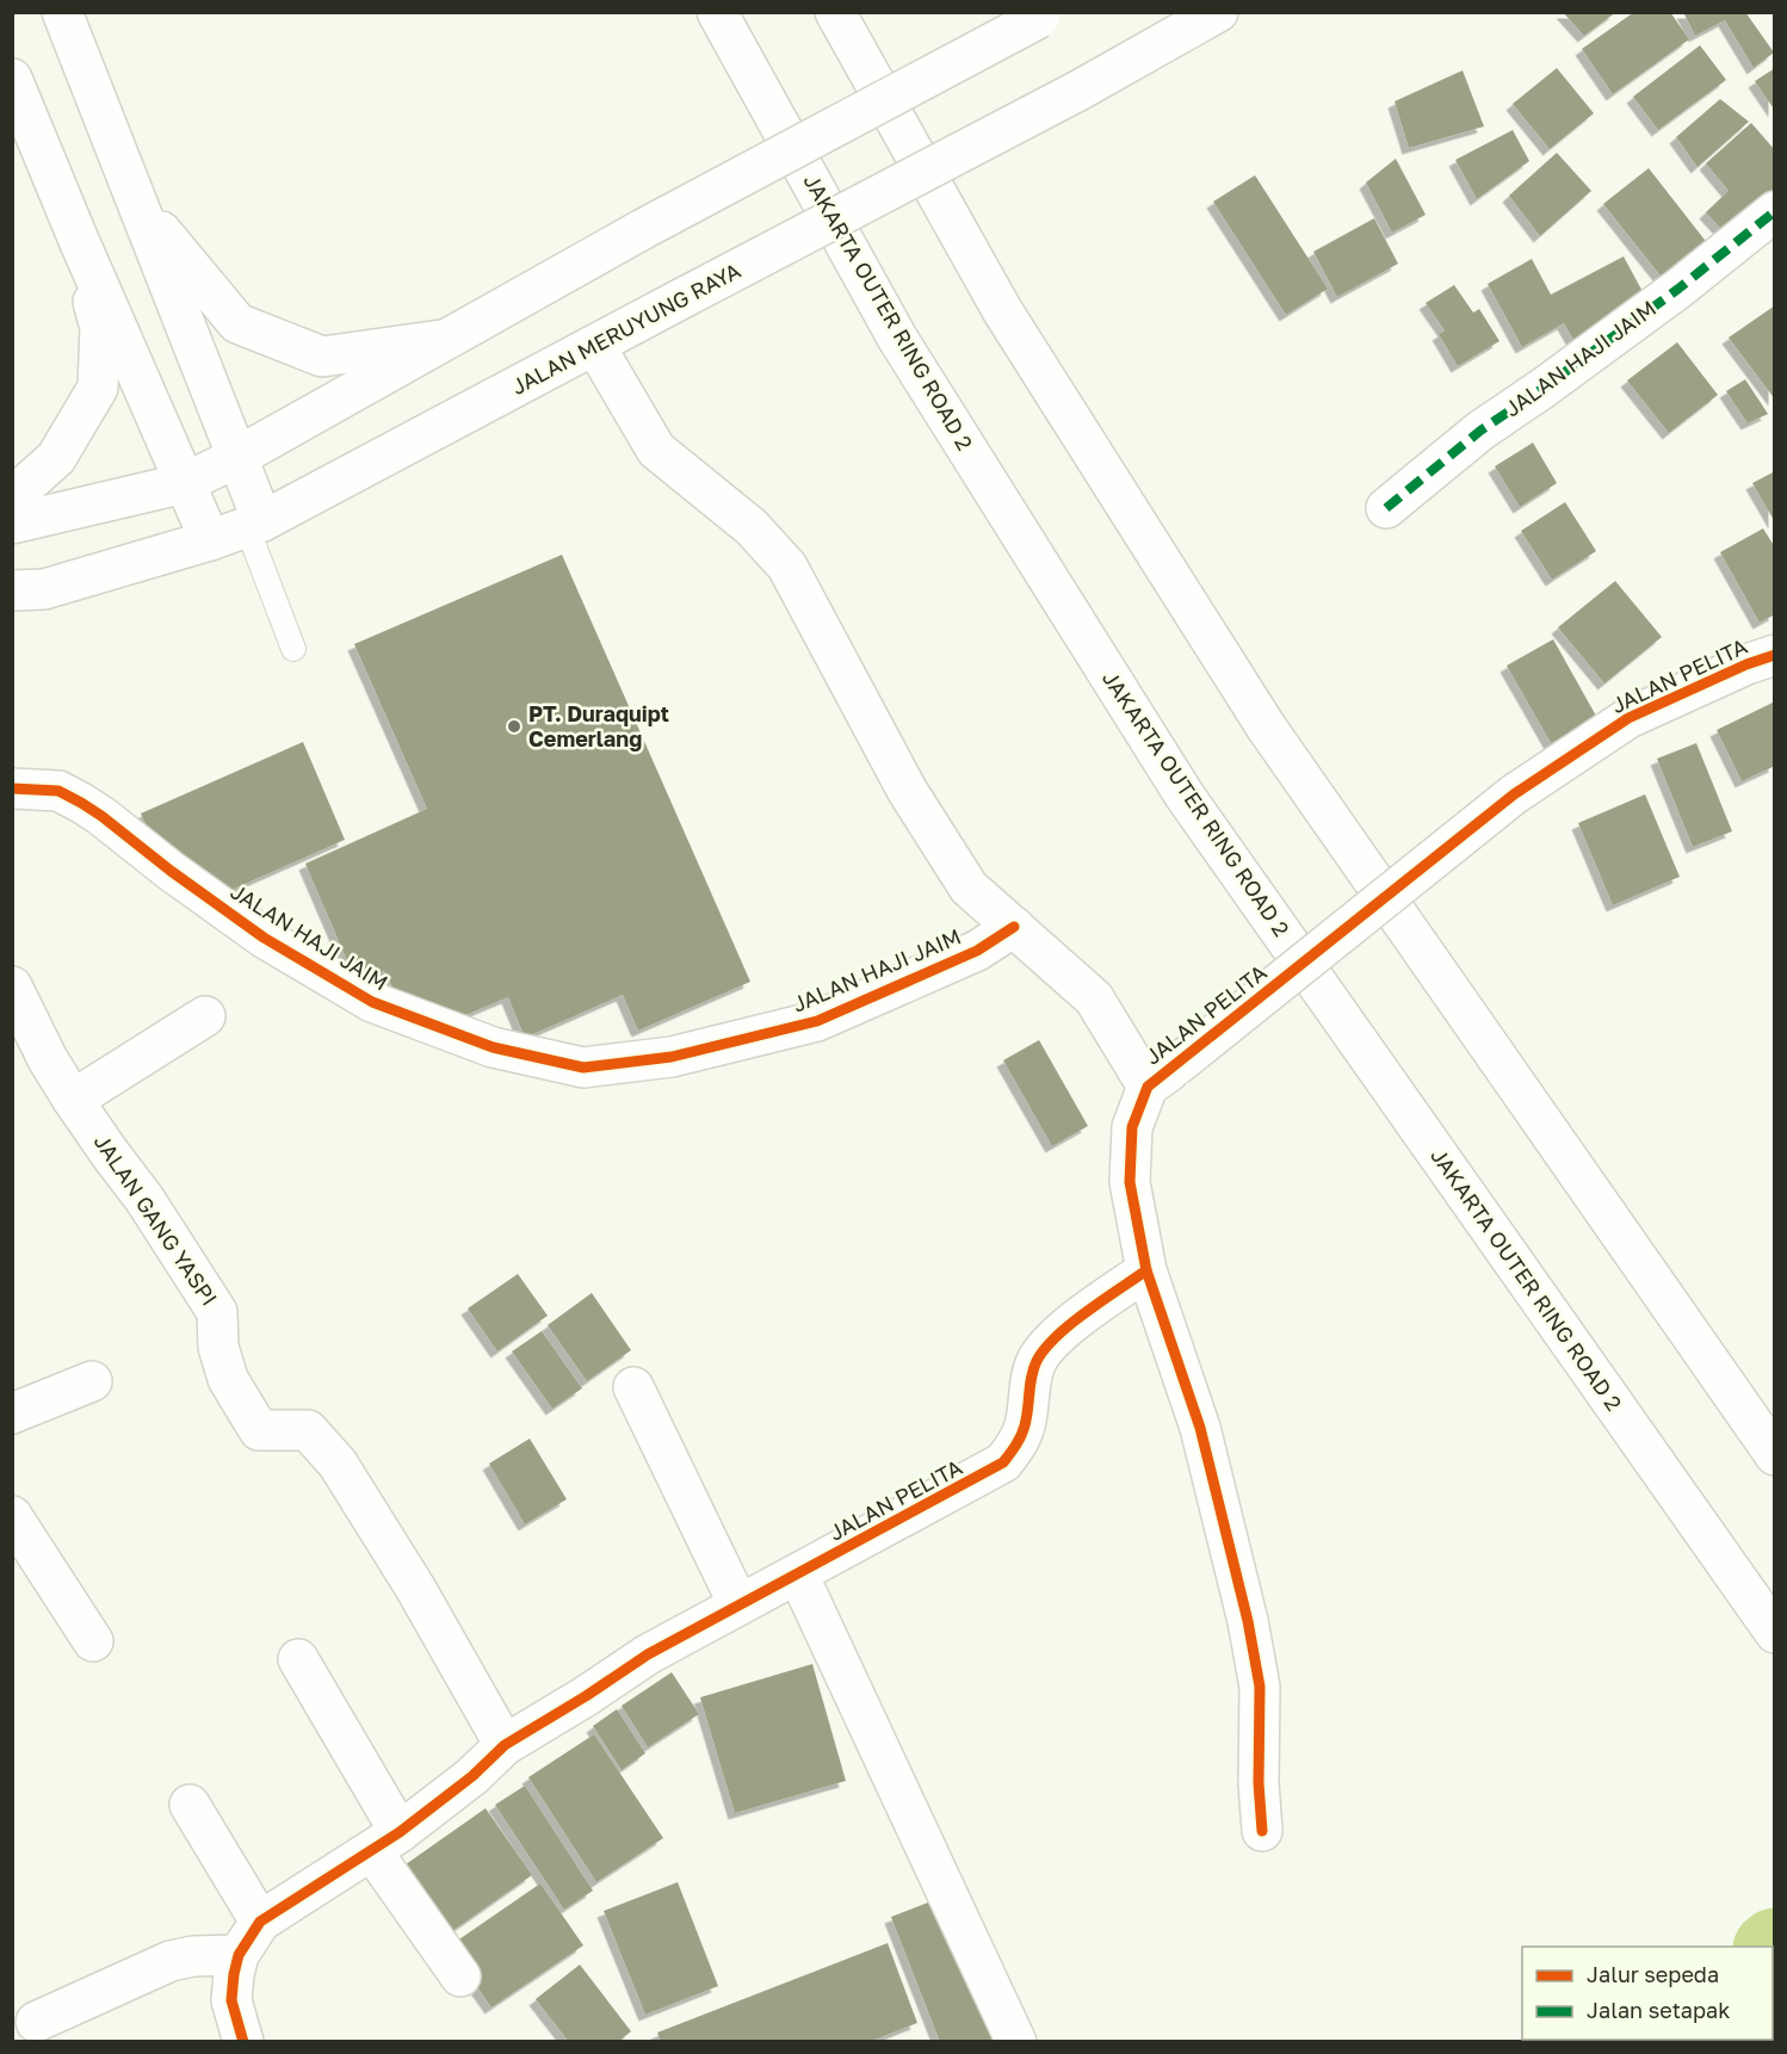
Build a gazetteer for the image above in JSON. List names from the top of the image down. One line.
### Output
{"streets":{"main road":["JAKARTA OUTER RING ROAD 2","JALAN MERUYUNG RAYA","JALAN HAJI JAIM","JALAN PELITA","JALAN GANG YASPI"]},"crossings":[["JALAN PELITA","JALAN GANG YASPI"]],"places":["PT. Duraquipt Cemerlang"],"legend":["Jalur sepeda","Jalan setapak"]}
